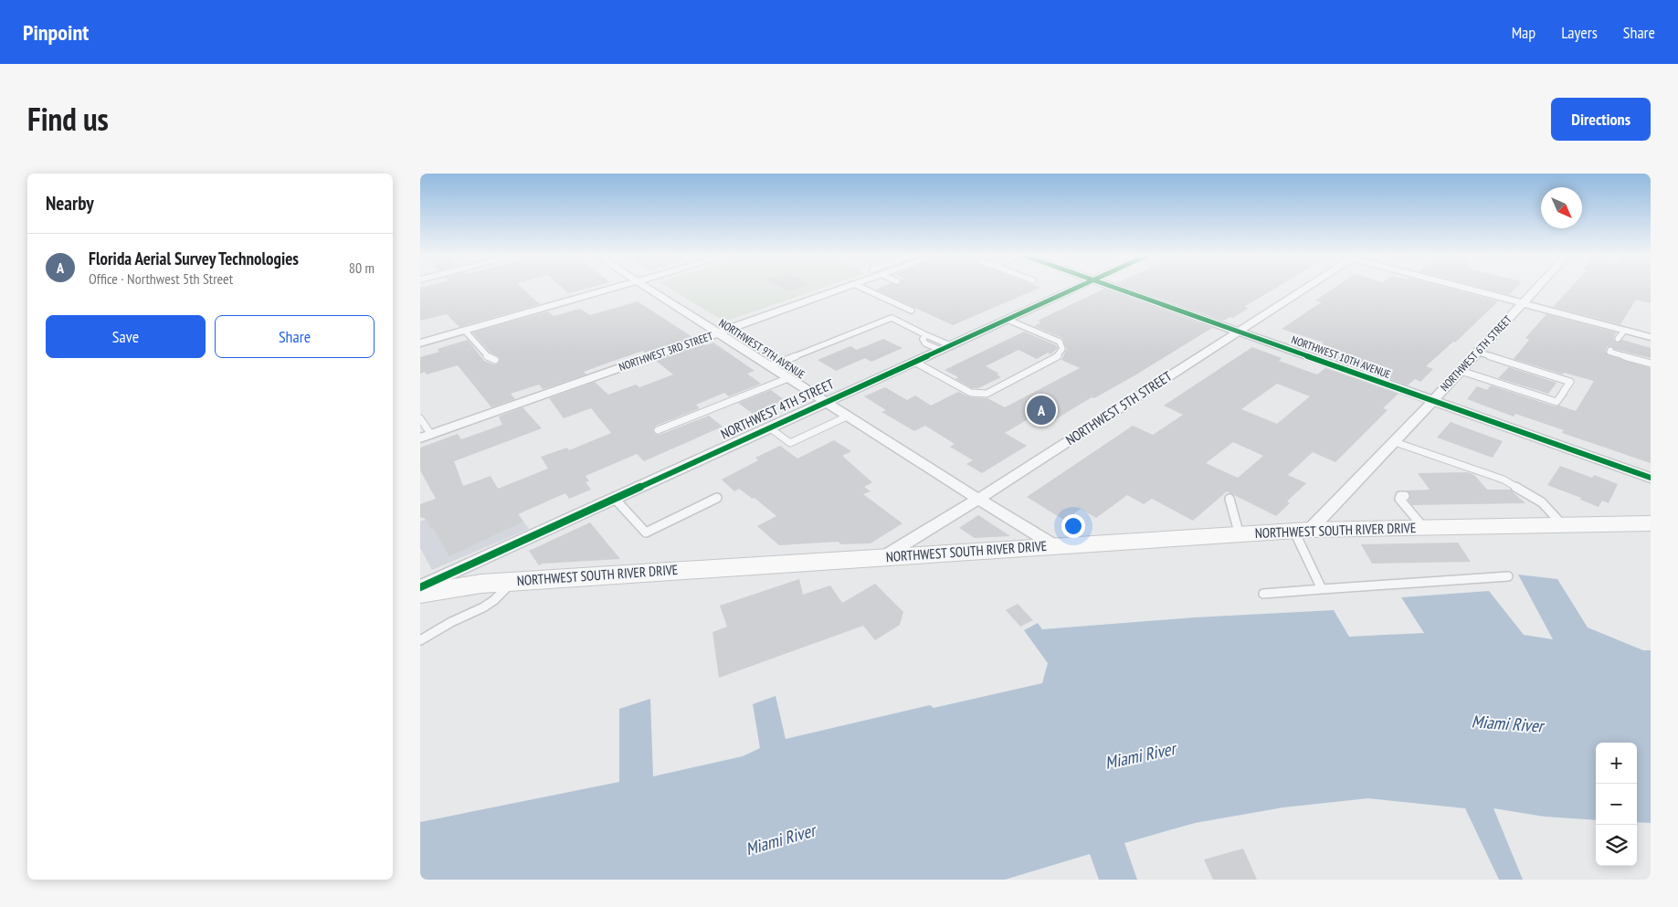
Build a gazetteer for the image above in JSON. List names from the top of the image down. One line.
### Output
{"streets":{"main road":["NORTHWEST SOUTH RIVER DRIVE"],"street":["NORTHWEST 9TH AVENUE","NORTHWEST 3RD STREET","NORTHWEST 6TH STREET","NORTHWEST 10TH AVENUE","NORTHWEST 5TH STREET","NORTHWEST 4TH STREET"]},"crossings":[["NORTHWEST 9TH AVENUE","NORTHWEST 3RD STREET"],["NORTHWEST 9TH AVENUE","NORTHWEST 5TH STREET"],["NORTHWEST 9TH AVENUE","NORTHWEST 4TH STREET"],["NORTHWEST 9TH AVENUE","NORTHWEST SOUTH RIVER DRIVE"],["NORTHWEST 6TH STREET","NORTHWEST 10TH AVENUE"],["NORTHWEST 6TH STREET","NORTHWEST SOUTH RIVER DRIVE"],["NORTHWEST 10TH AVENUE","NORTHWEST 5TH STREET"],["NORTHWEST 5TH STREET","NORTHWEST SOUTH RIVER DRIVE"]],"water":["Miami River"],"north":"bottom right","page":{"header":"Pinpoint","nav":["Map","Layers","Share"],"title":"Find us","buttons":["Directions",["Save","Share"]],"heading":"Nearby","list":[{"mark":"A","name":"Florida Aerial Survey Technologies","note":"Office · Northwest 5th Street","value":"80 m"}],"pins":"A","map_buttons":["+","−"]}}
